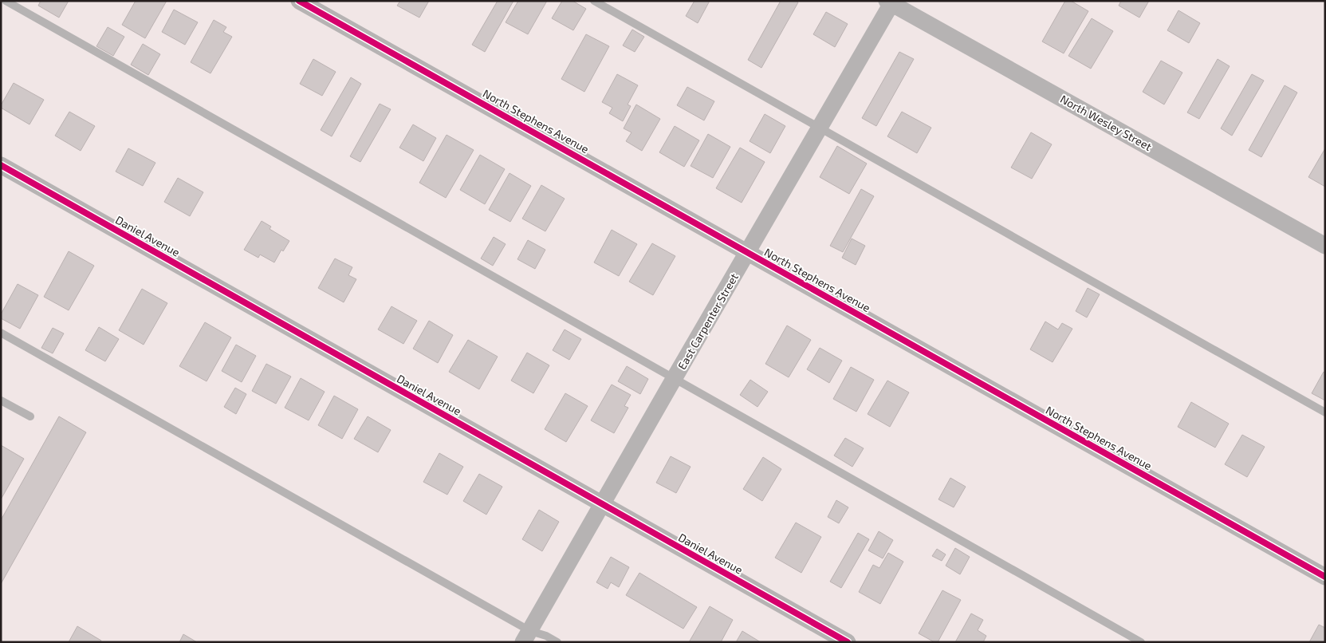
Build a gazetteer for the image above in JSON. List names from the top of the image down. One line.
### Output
{"streets":{"street":["North Stephens Avenue","North Wesley Street","Daniel Avenue","East Carpenter Street"]},"crossings":[["North Stephens Avenue","East Carpenter Street"],["North Wesley Street","East Carpenter Street"],["Daniel Avenue","East Carpenter Street"]]}
